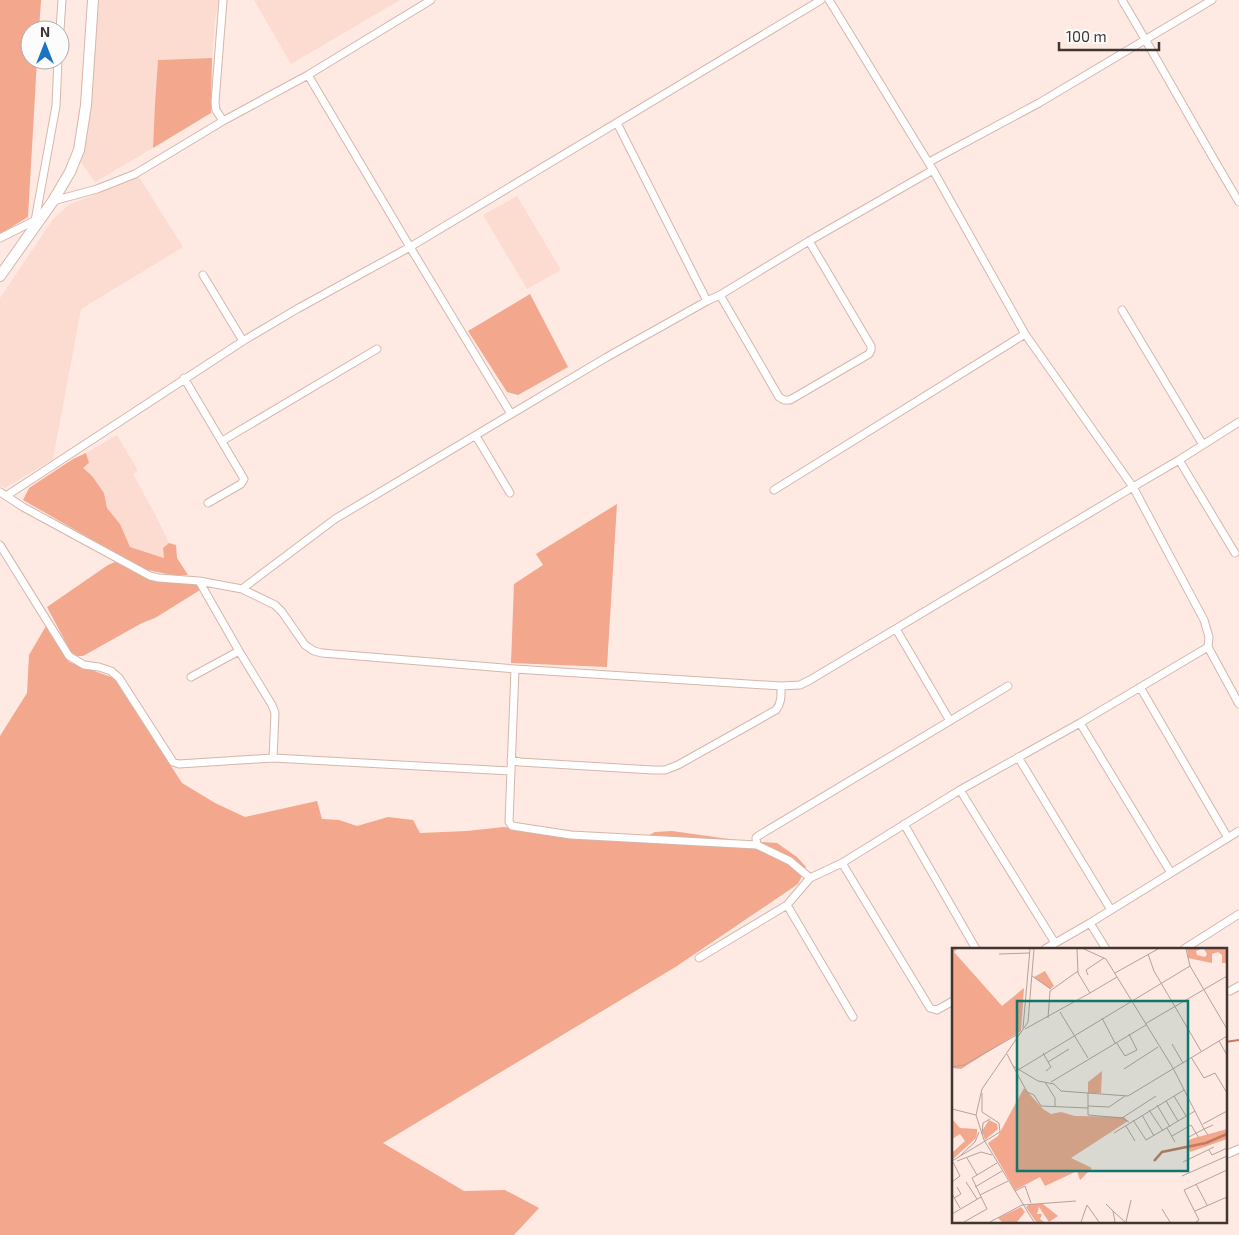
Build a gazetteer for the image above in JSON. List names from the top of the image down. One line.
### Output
{"scale_bar":"100 m","north":"top"}
